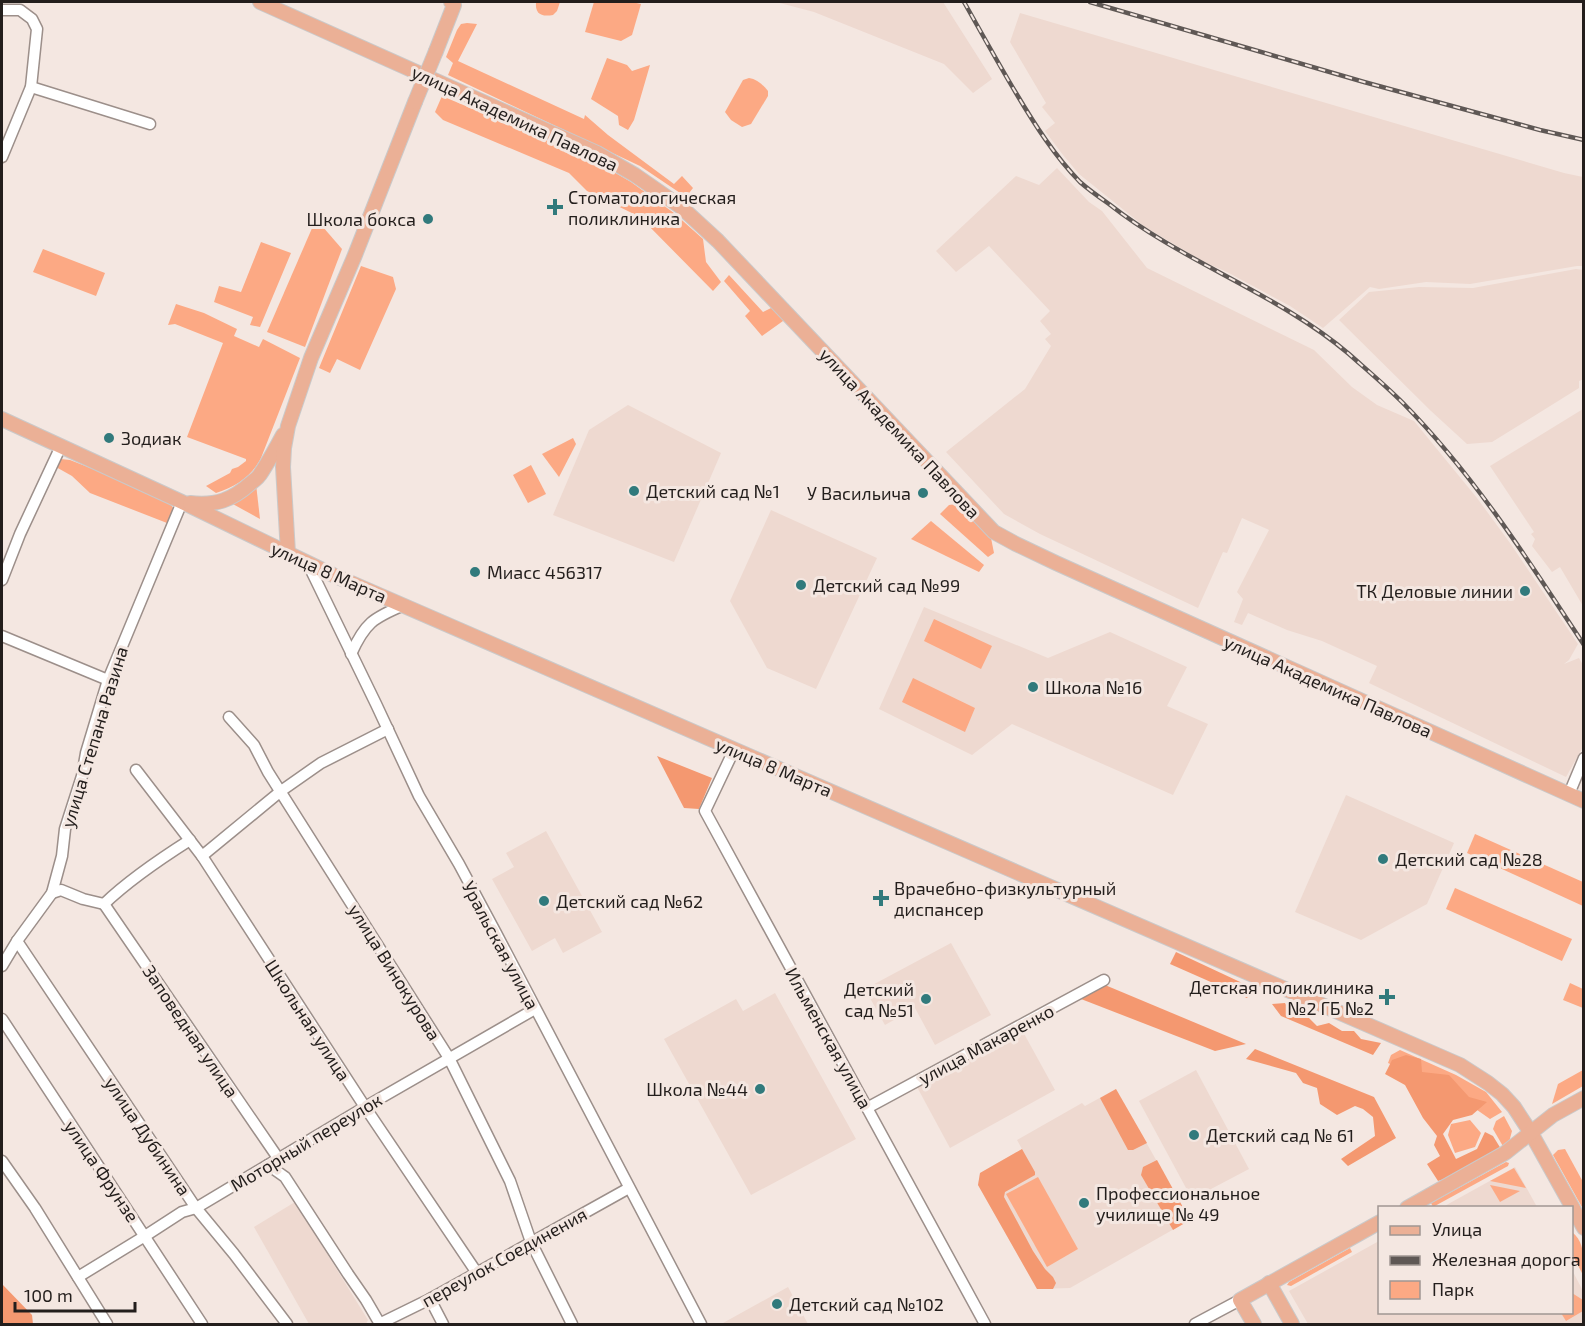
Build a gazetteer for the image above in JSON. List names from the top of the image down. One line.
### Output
{"streets":{"main road":["улица Академика Павлова","улица 8 Марта"],"street":["улица Степана Разина","Уральская улица","улица Винокурова","Школьная улица","Заповедная улица","Ильменская улица","улица Макаренко","улица Дубинина","Моторный переулок","улица Фрунзе","переулок Соединения"]},"crossings":[["улица 8 Марта","улица Степана Разина"],["улица 8 Марта","Уральская улица"],["улица 8 Марта","Ильменская улица"],["улица Степана Разина","улица Дубинина"],["Уральская улица","Моторный переулок"],["Уральская улица","переулок Соединения"],["улица Винокурова","Моторный переулок"],["улица Винокурова","переулок Соединения"],["Школьная улица","Моторный переулок"],["Школьная улица","переулок Соединения"],["Заповедная улица","Моторный переулок"],["Ильменская улица","улица Макаренко"],["улица Дубинина","Моторный переулок"],["Моторный переулок","улица Фрунзе"]],"places":{"health":["Стоматологическая поликлиника","Врачебно-физкультурный диспансер","Детская поликлиника №2 ГБ №2"],"other":["Школа бокса","Зодиак","Детский сад №1","У Васильича","Миасс 456317","Детский сад №99","ТК Деловые линии","Школа №16","Детский сад №28","Детский сад №62","Детский сад №51","Школа №44","Детский сад № 61","Профессиональное училище № 49","Детский сад №102"]},"legend":["Улица","Железная дорога","Парк"],"scale_bar":"100 m"}
